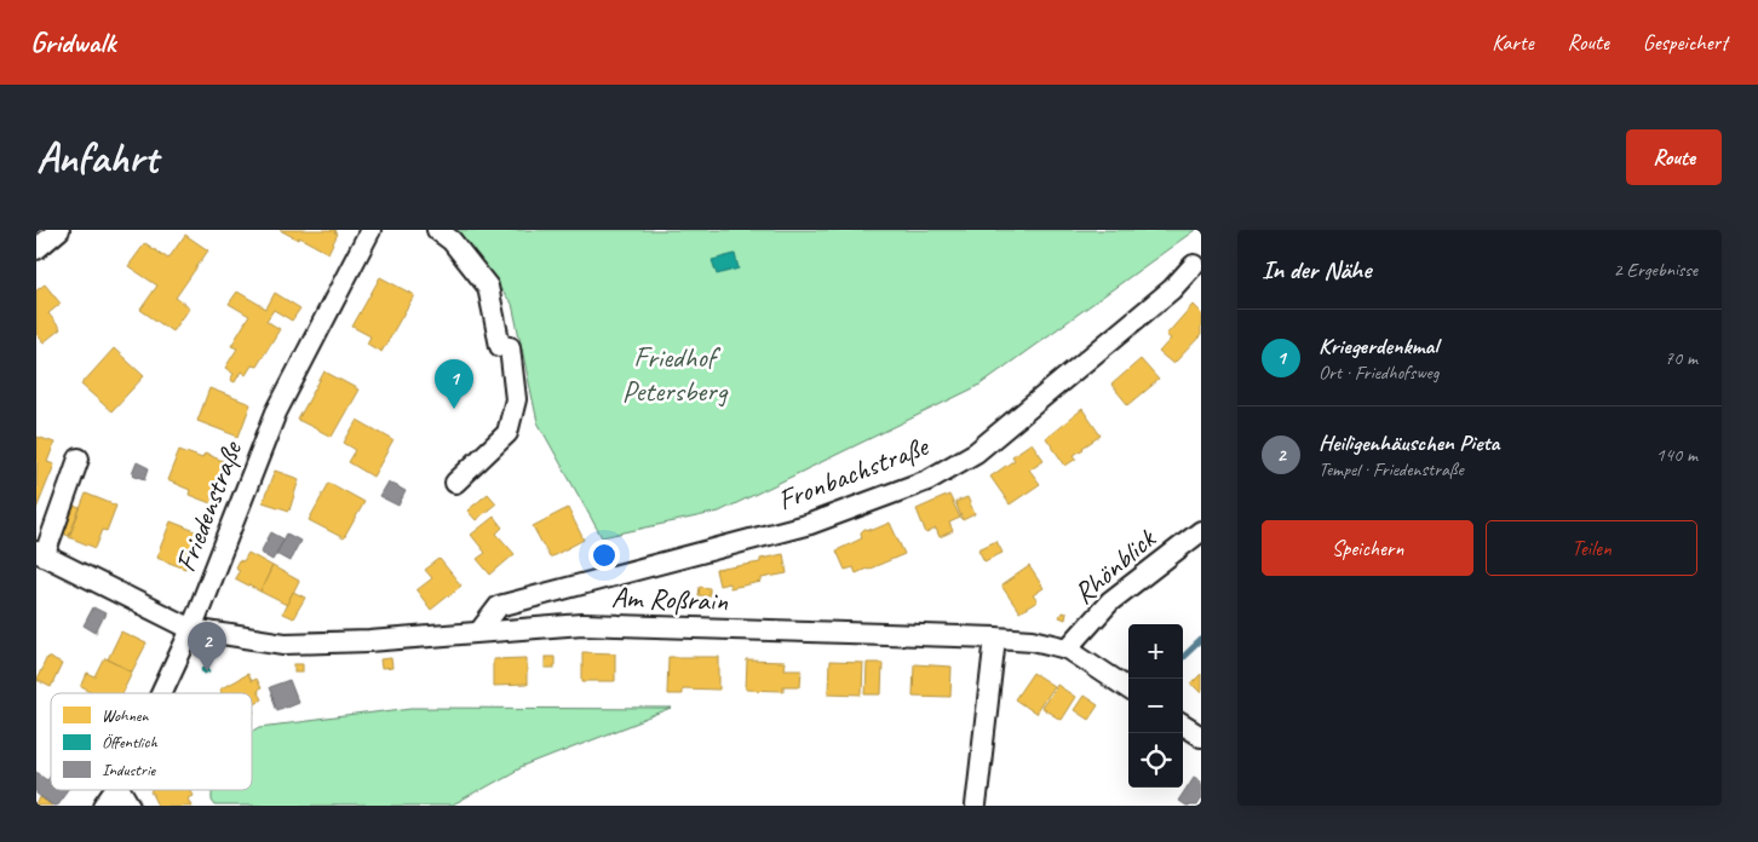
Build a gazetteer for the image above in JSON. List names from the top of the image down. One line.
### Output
{"streets":{"street":["Fronbachstraße","Friedenstraße","Rhönblick","Am Roßrain"]},"crossings":[["Fronbachstraße","Am Roßrain"],["Friedenstraße","Am Roßrain"],["Rhönblick","Am Roßrain"]],"parks":["Friedhof Petersberg"],"legend":["Wohnen","Öffentlich","Industrie"],"page":{"header":"Gridwalk","nav":["Karte","Route","Gespeichert"],"buttons":["Route",["Speichern","Teilen"]],"title":"Anfahrt","heading":["In der Nähe","2 Ergebnisse"],"list":[{"mark":"1","name":"Kriegerdenkmal","note":"Ort · Friedhofsweg","value":"70 m"},{"mark":"2","name":"Heiligenhäuschen Pieta","note":"Tempel · Friedenstraße","value":"140 m"}],"pins":["1","2"],"map_buttons":["+","−"]}}
